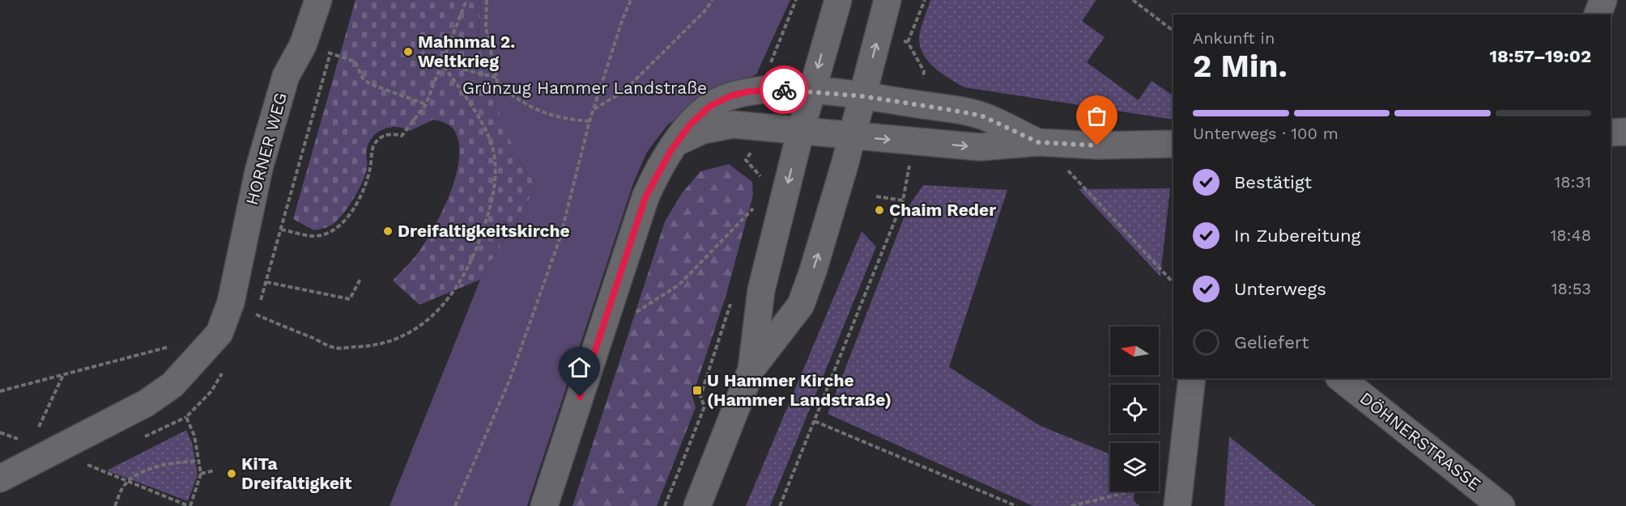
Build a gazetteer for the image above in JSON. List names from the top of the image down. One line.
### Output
{"streets":{"street":["HORNER WEG","DÖHNERSTRASSE"]},"parks":["Grünzug Hammer Landstraße"],"places":{"other":["Mahnmal 2. Weltkrieg","Chaim Reder","Dreifaltigkeitskirche","KiTa Dreifaltigkeit"],"transit":["U Hammer Kirche (Hammer Landstraße)"]},"north":"left","page":{"heading":["2 Min.","Ankunft in","18:57–19:02"],"bar":"Unterwegs · 100 m","list":[["Bestätigt","18:31"],["In Zubereitung","18:48"],["Unterwegs","18:53"],"Geliefert"]}}
